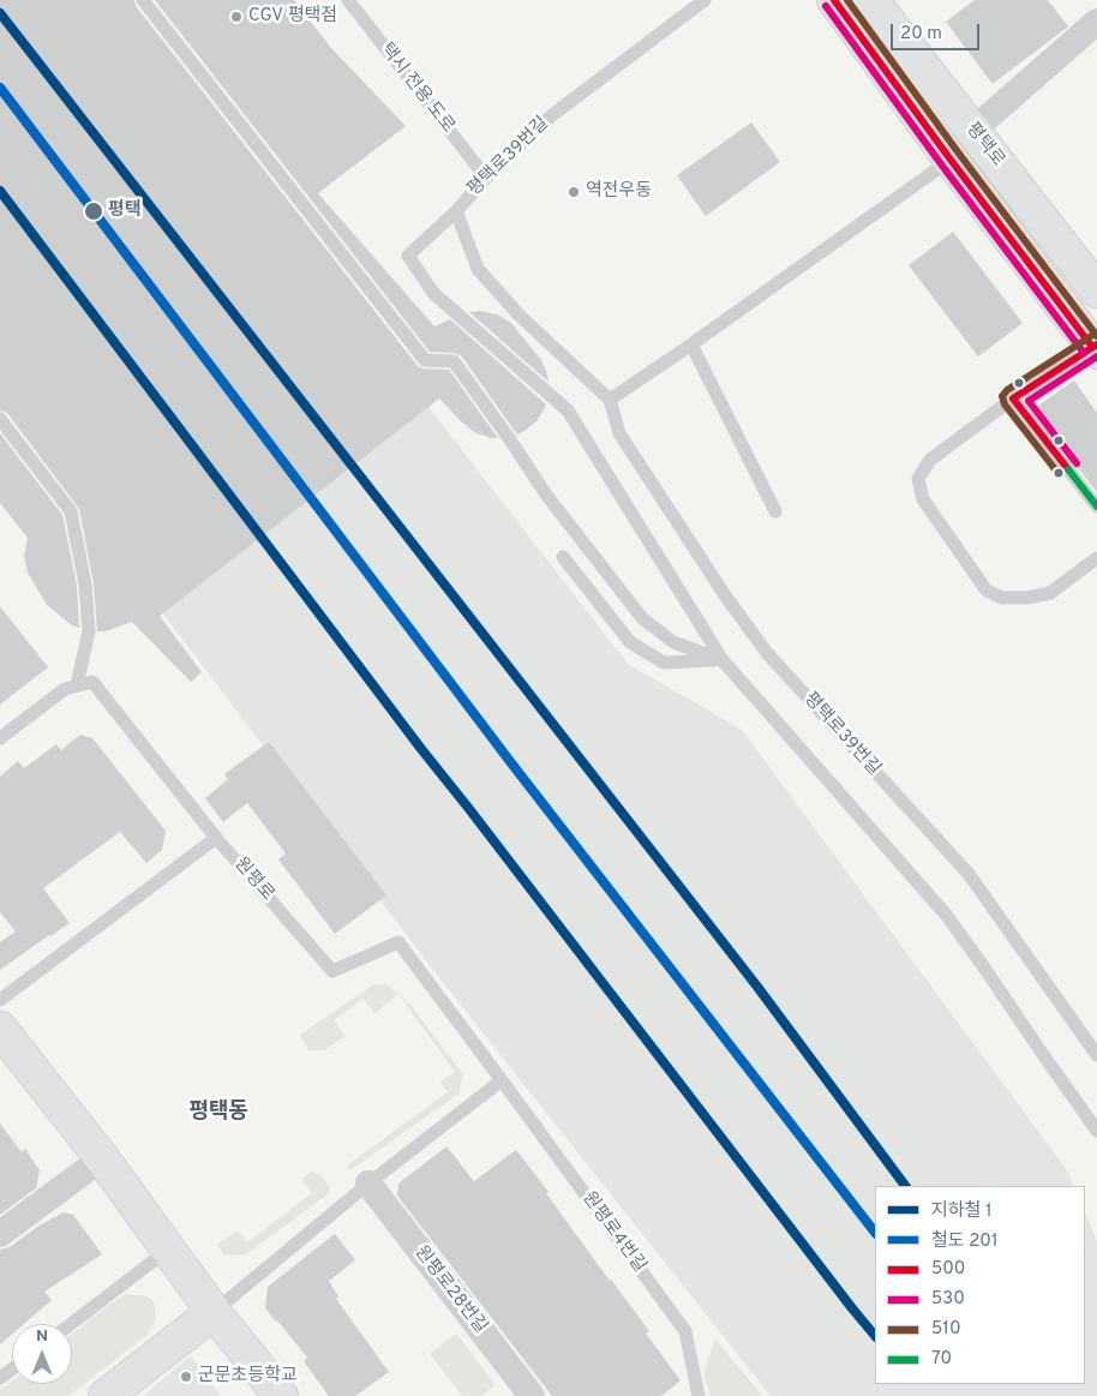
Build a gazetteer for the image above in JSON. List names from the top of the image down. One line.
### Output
{"streets":{"street":["평택로","원평로28번길"],"lane":["택시 전용 도로","평택로39번길","원평로","원평로4번길"]},"crossings":[["택시 전용 도로","평택로39번길"],["원평로","원평로4번길"]],"districts":["평택동"],"places":["CGV 평택점","역전우동","평택","군문초등학교"],"lines":["transit line 500","transit line 510","transit line 530","metro line 1","rail line 201","transit line 70"],"legend":["지하철 1","철도 201","500","530","510","70"],"scale_bar":"20 m","north":"top"}
